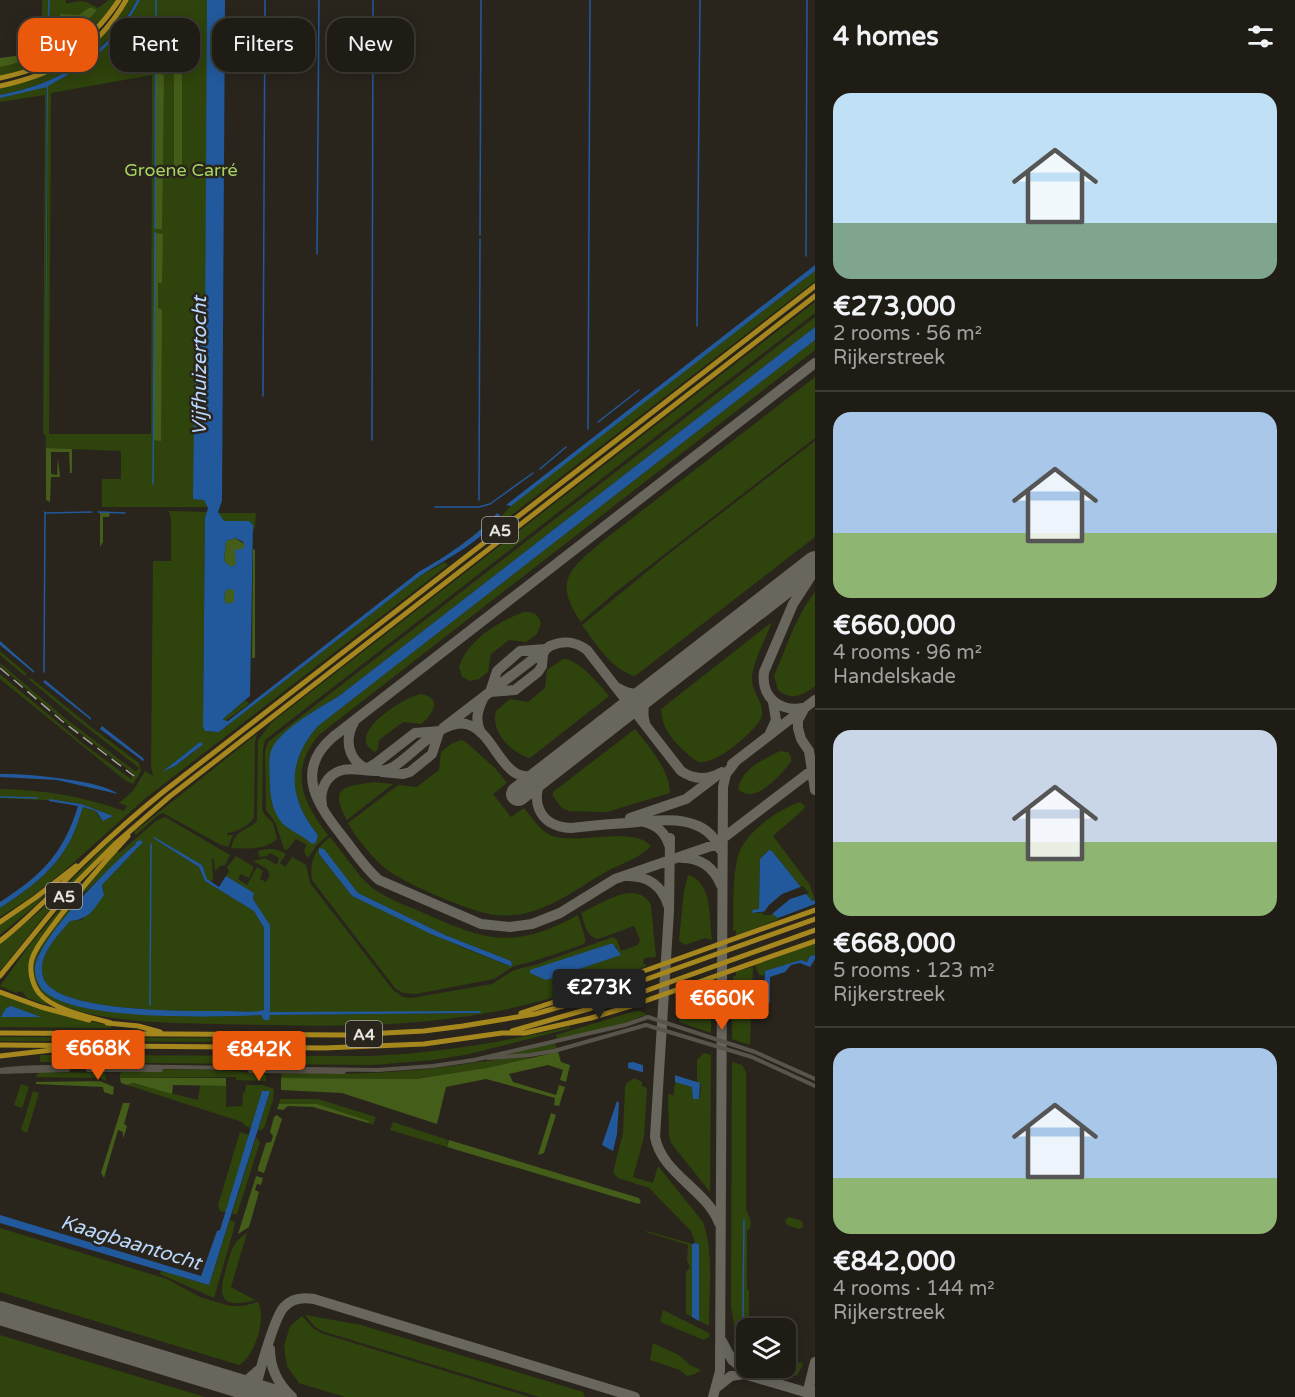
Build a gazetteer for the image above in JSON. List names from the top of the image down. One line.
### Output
{"streets":{"highway":["A5","A4"]},"crossings":[["A5","A4"]],"water":["Vijfhuizertocht","Kaagbaantocht"],"parks":["Groene Carré"],"page":{"heading":"4 homes","chip":["Buy","Rent","Filters","New"],"list":[{"name":"€273,000","note":"2 rooms · 56 m² · Rijkerstreek"},{"name":"€660,000","note":"4 rooms · 96 m² · Handelskade"},{"name":"€668,000","note":"5 rooms · 123 m² · Rijkerstreek"},{"name":"€842,000","note":"4 rooms · 144 m² · Rijkerstreek"}],"price":["€273K","€660K","€668K","€842K"]}}
